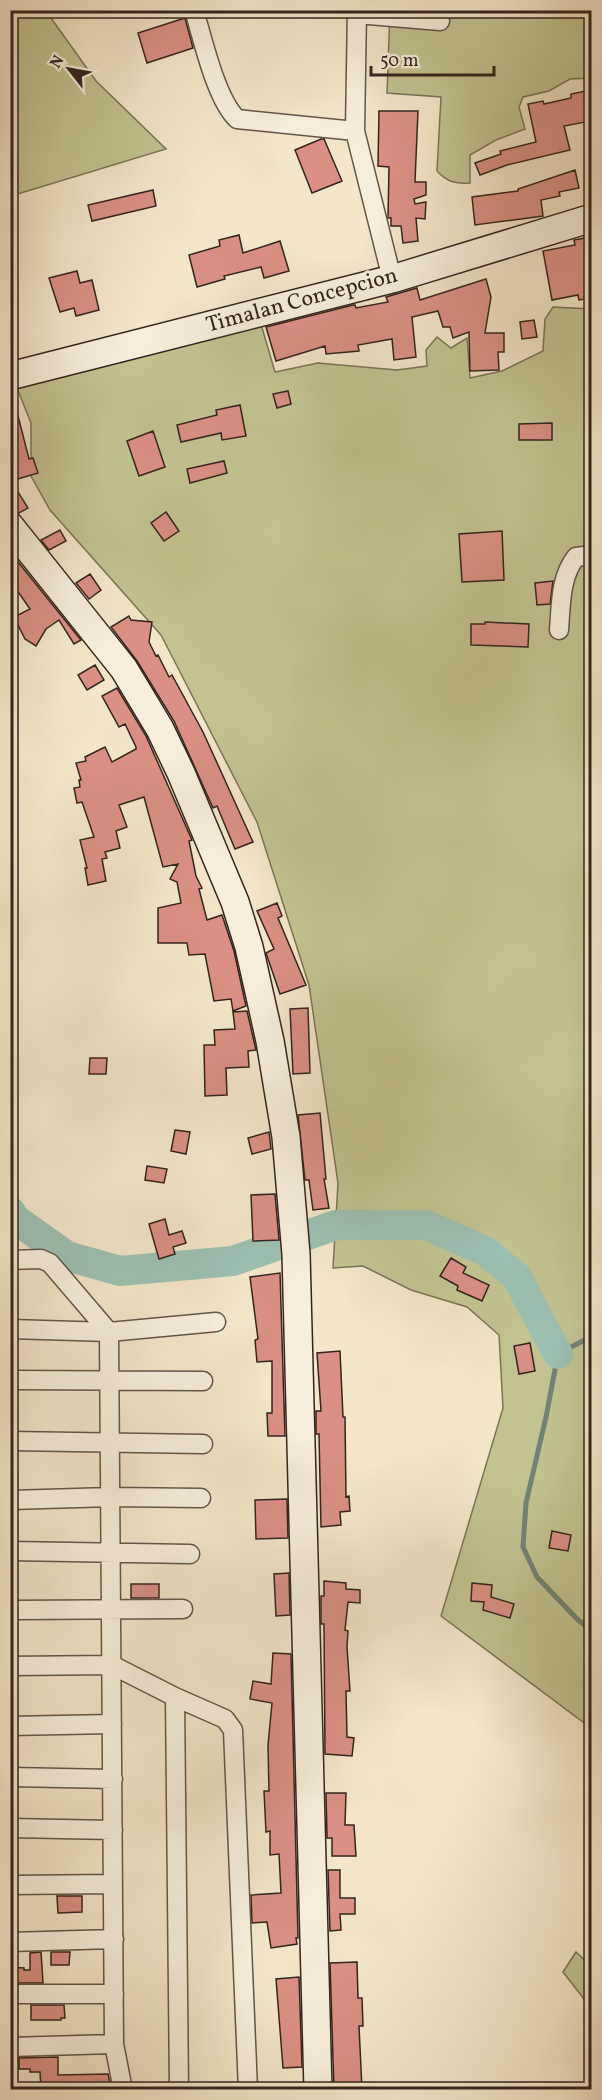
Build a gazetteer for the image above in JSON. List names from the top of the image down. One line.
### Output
{"streets":{"street":["Timalan Concepcion"]},"scale_bar":"50 m","north":"top left"}
